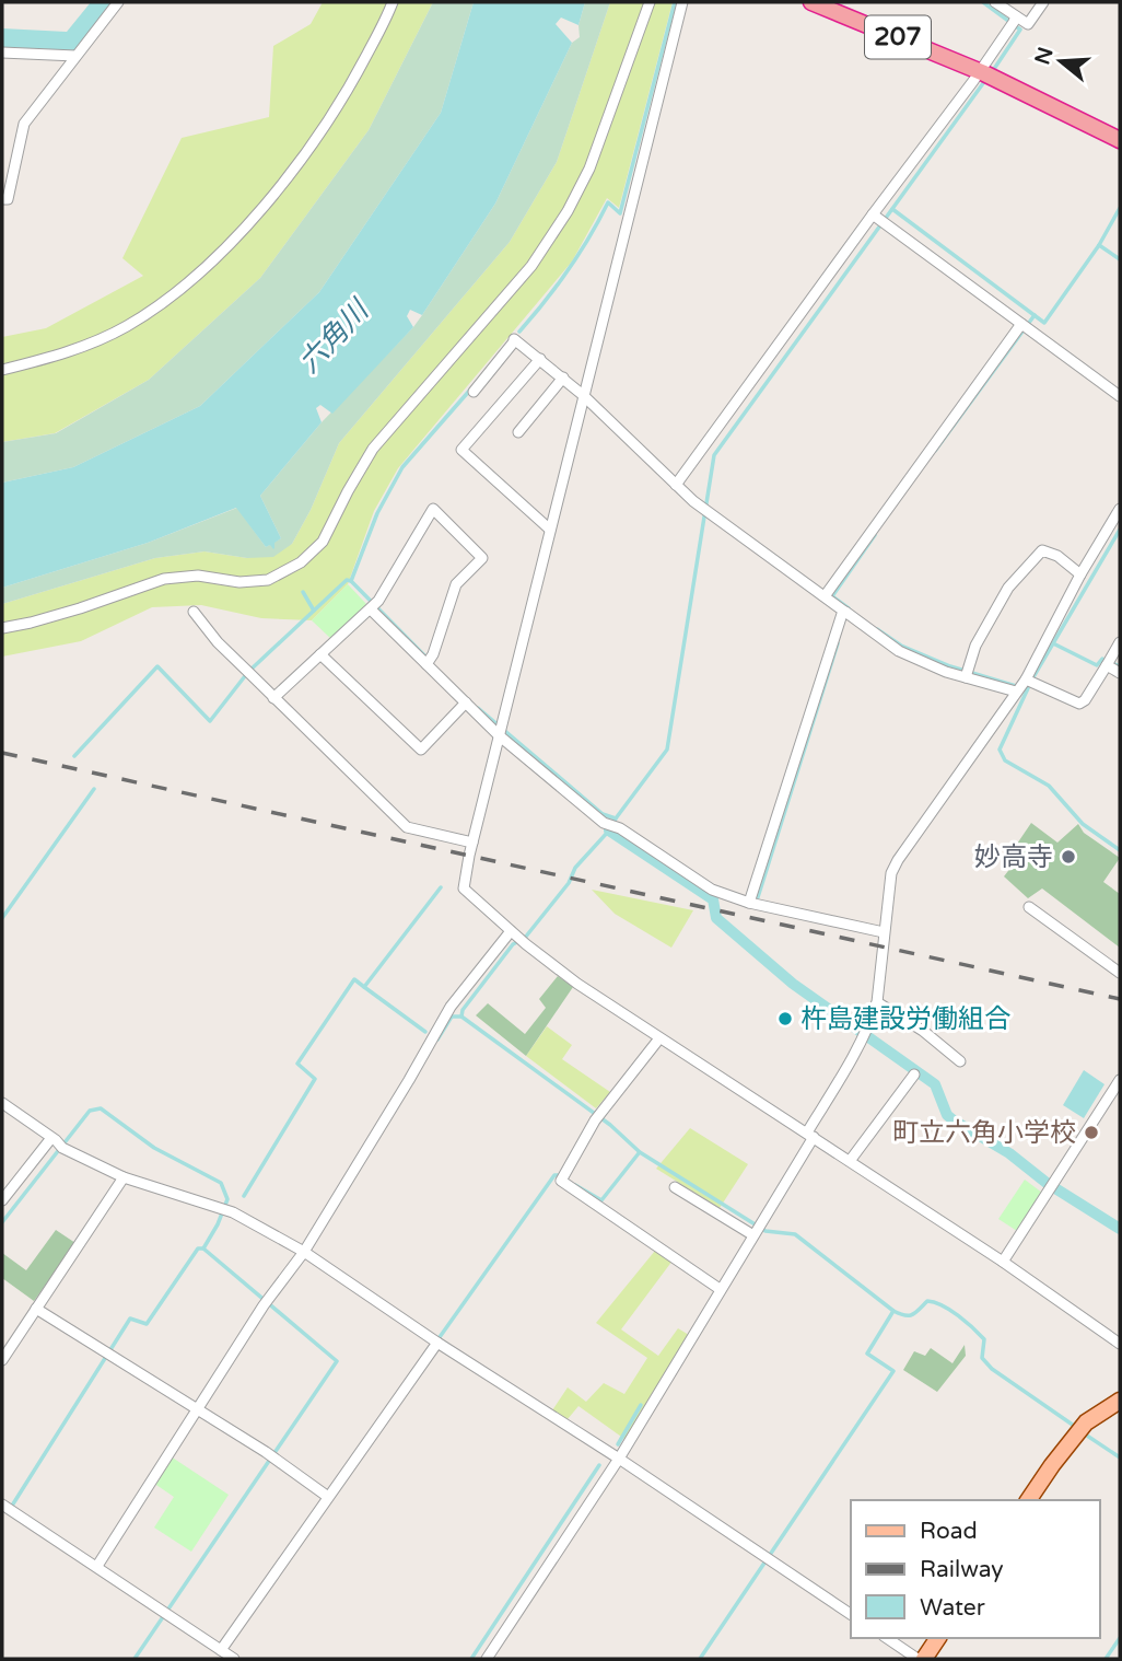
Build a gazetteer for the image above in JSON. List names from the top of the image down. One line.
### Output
{"streets":{"highway":["207"]},"water":["六角川"],"places":["妙高寺","杵島建設労働組合","町立六角小学校"],"legend":["Road","Railway","Water"],"north":"left"}
